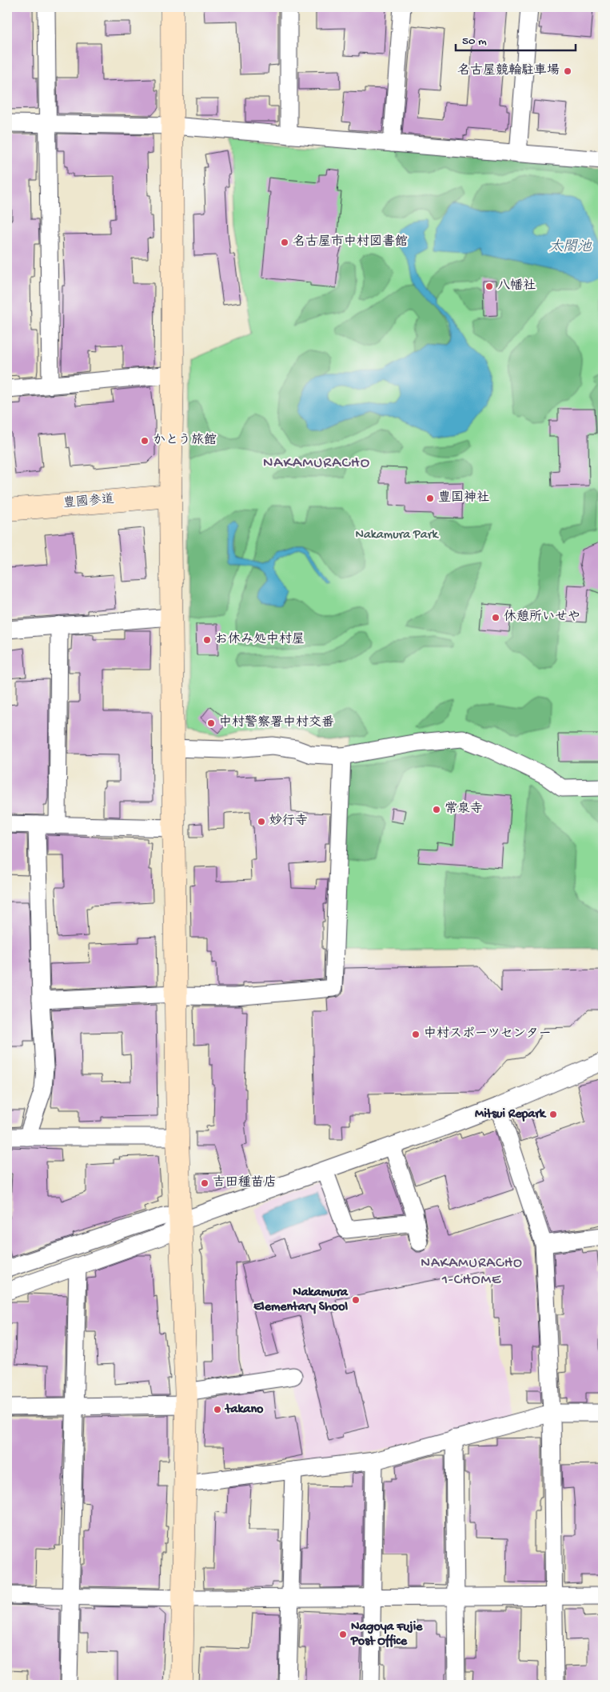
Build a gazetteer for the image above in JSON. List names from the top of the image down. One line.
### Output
{"streets":{"street":["豊國参道"]},"districts":["NAKAMURACHO","NAKAMURACHO 1-CHOME"],"water":["太閤池"],"parks":["Nakamura Park"],"places":["名古屋競輪駐車場","名古屋市中村図書館","八幡社","かとう旅館","豊国神社","休憩所いせや","お休み処中村屋","中村警察署中村交番","常泉寺","妙行寺","中村スポーツセンター","Mitsui Repark","吉田種苗店","Nakamura Elementary Shool","takano","Nagoya Fujie Post Office"],"scale_bar":"50 m"}
